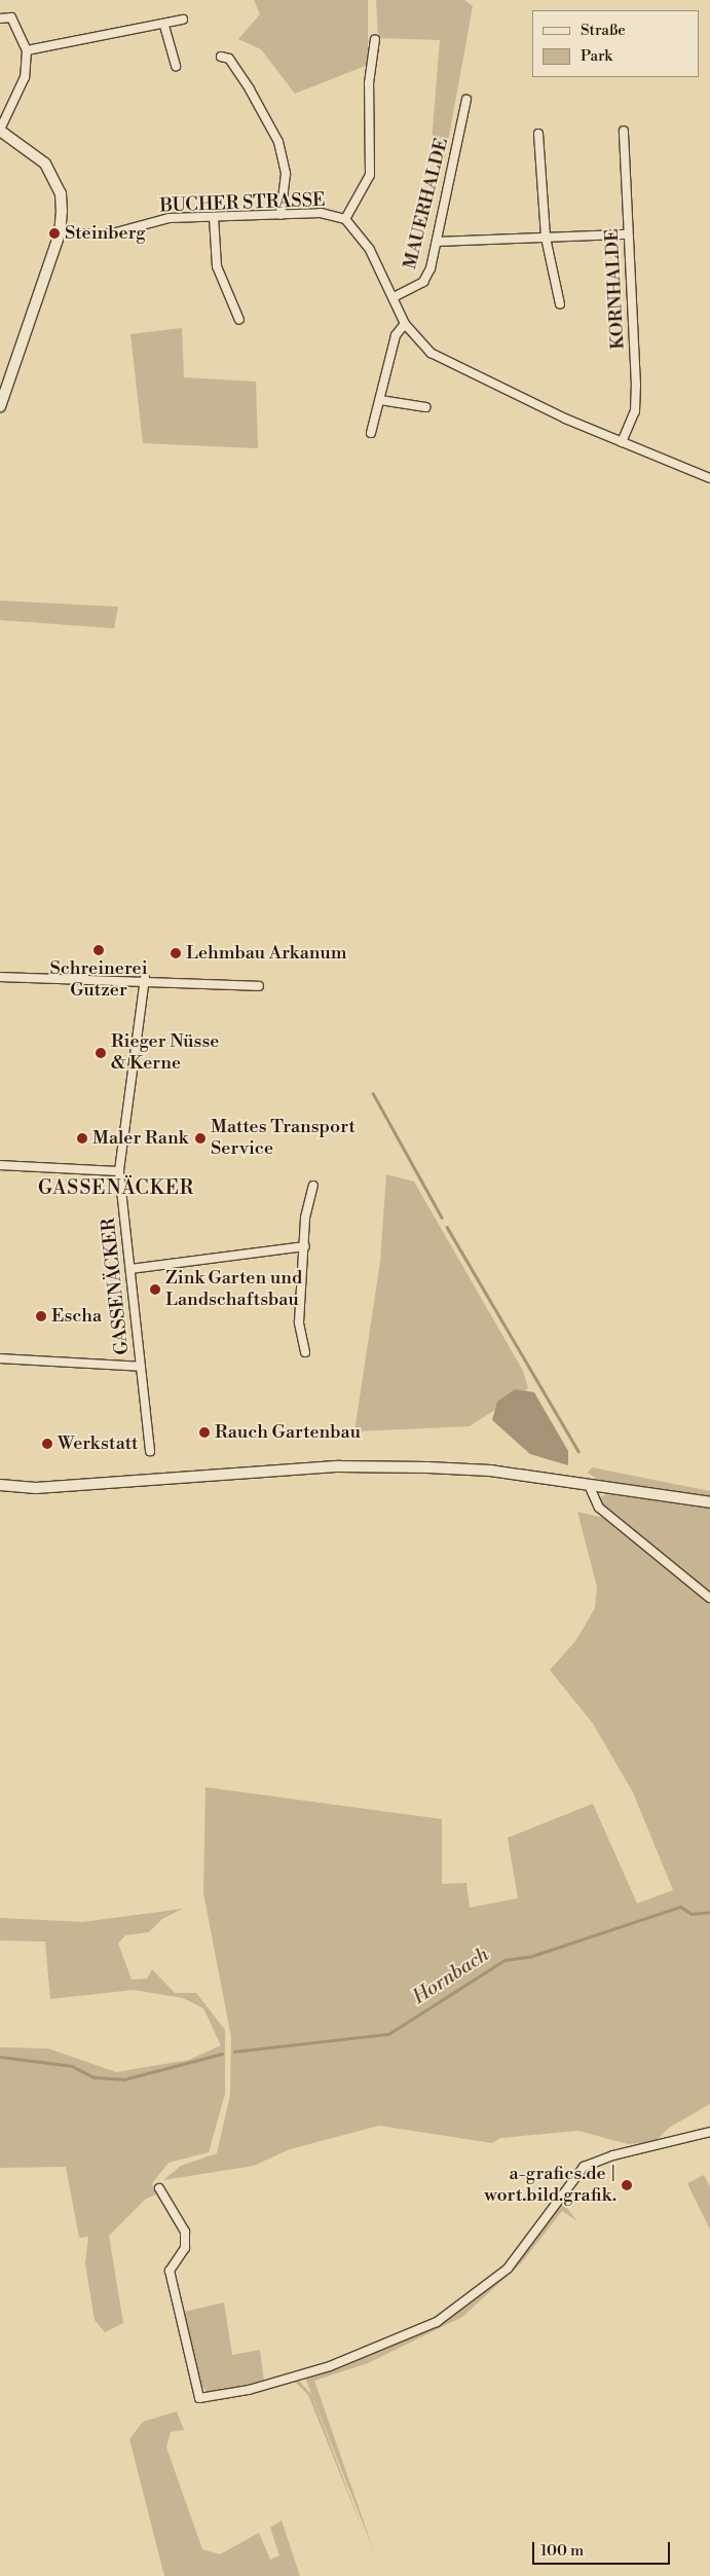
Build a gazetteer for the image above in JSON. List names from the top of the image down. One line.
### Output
{"streets":{"street":["BUCHER STRASSE","MAUERHALDE","KORNHALDE","GASSENÄCKER"]},"crossings":[["BUCHER STRASSE","MAUERHALDE"],["BUCHER STRASSE","KORNHALDE"]],"districts":["GASSENÄCKER"],"water":["Hornbach"],"places":["Steinberg","Schreinerei Gutzer","Lehmbau Arkanum","Rieger Nüsse & Kerne","Maler Rank","Mattes Transport Service","Zink Garten und Landschaftsbau","Escha","Rauch Gartenbau","Werkstatt","a-grafics.de | wort.bild.grafik."],"legend":["Straße","Park"],"scale_bar":"100 m"}
